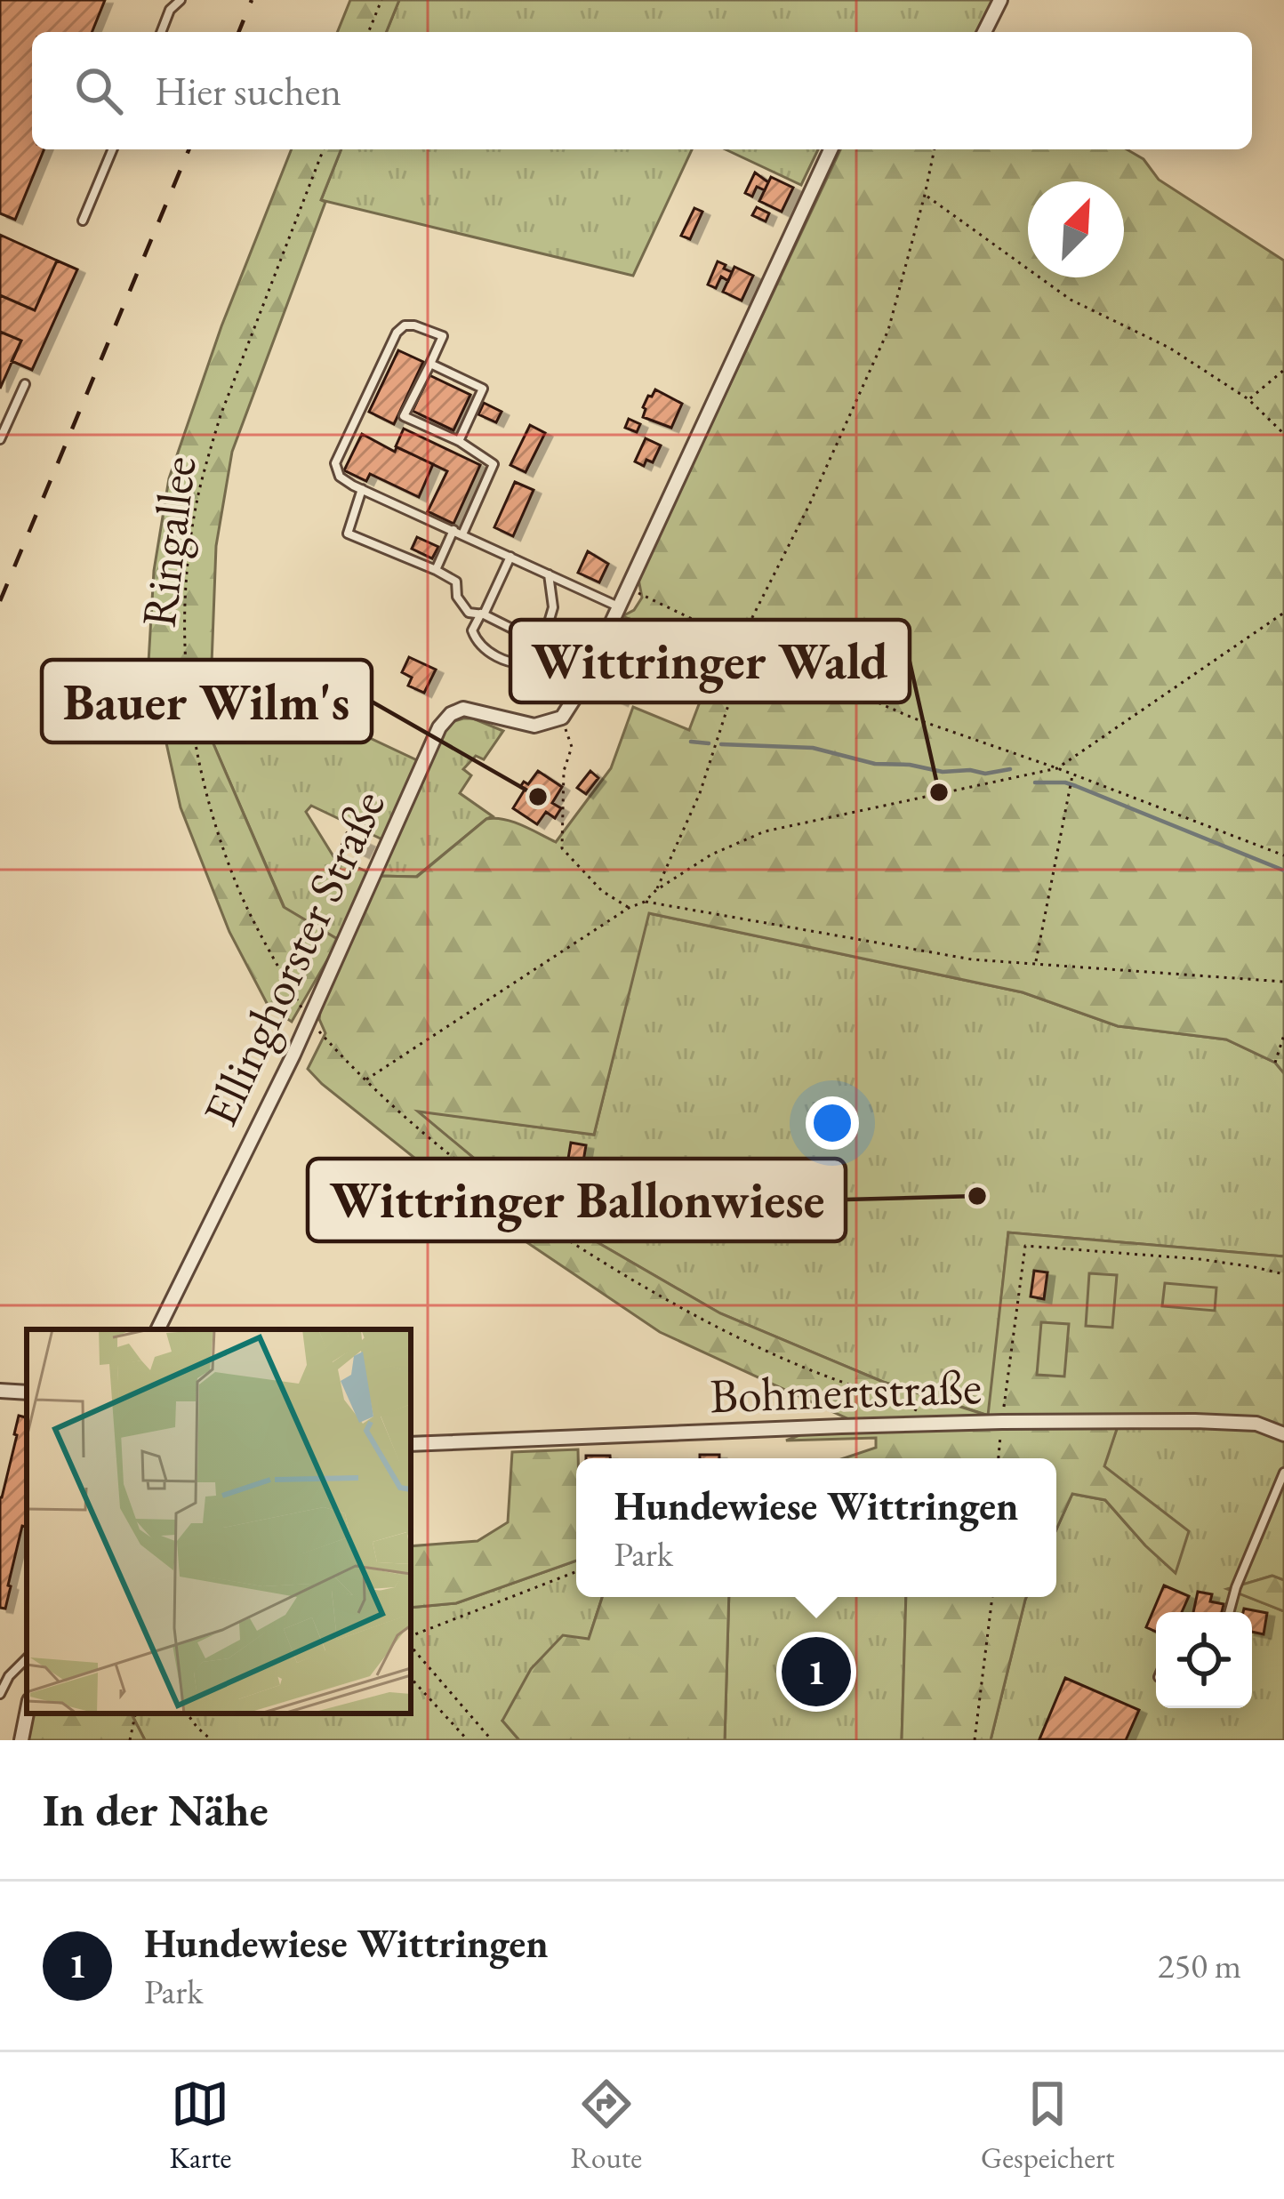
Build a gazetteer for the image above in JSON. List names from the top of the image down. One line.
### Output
{"streets":{"street":["Ellinghorster Straße","Bohmertstraße"],"path":["Ringallee"]},"crossings":[["Ringallee","Ellinghorster Straße"],["Ringallee","Bohmertstraße"]],"places":["Wittringer Wald","Bauer Wilm's","Wittringer Ballonwiese"],"north":"top right","page":{"search":"Hier suchen","popup":["Hundewiese Wittringen","Park"],"pins":"1","heading":"In der Nähe","list":[{"mark":"1","name":"Hundewiese Wittringen","note":"Park","value":"250 m"}],"nav":["Karte","Route","Gespeichert"]}}
